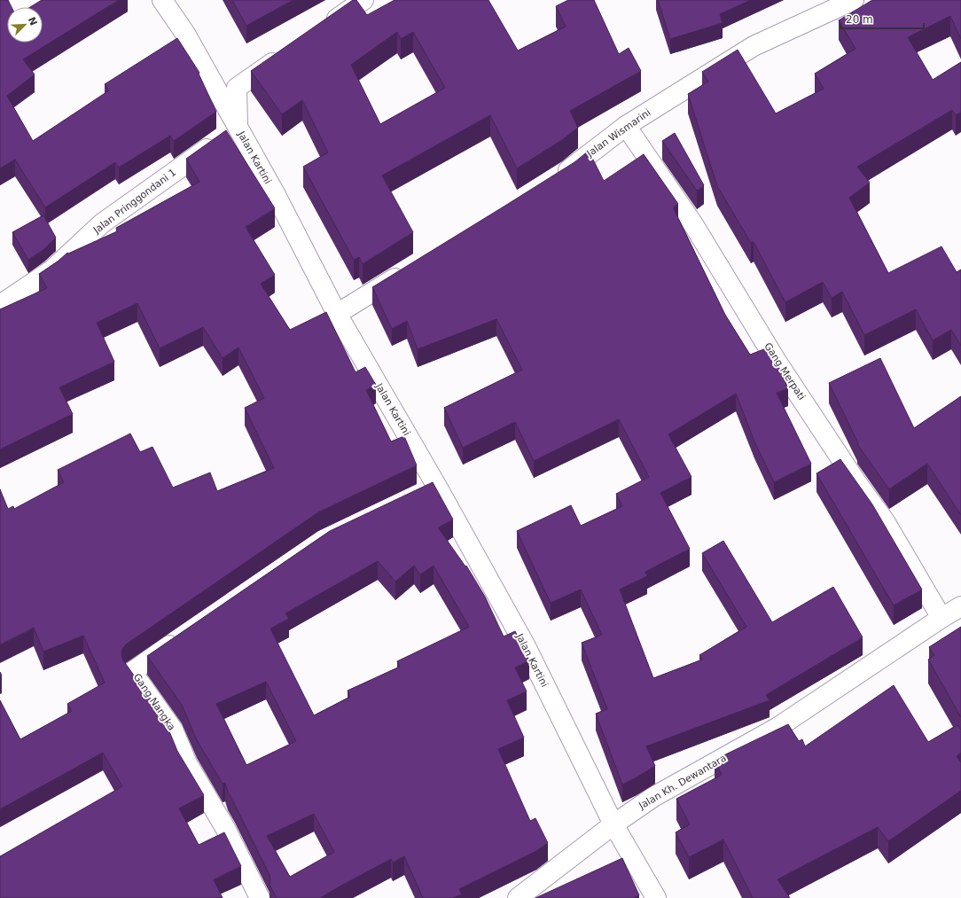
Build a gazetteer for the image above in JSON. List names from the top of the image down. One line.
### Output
{"streets":{"street":["Jalan Wismarini","Jalan Kartini","Jalan Pringgondani 1","Gang Merpati","Gang Nangka","Jalan Kh. Dewantara"]},"crossings":[["Jalan Wismarini","Gang Merpati"],["Jalan Kartini","Jalan Pringgondani 1"],["Jalan Kartini","Jalan Kh. Dewantara"],["Gang Merpati","Jalan Kh. Dewantara"]],"scale_bar":"20 m","north":"top right"}
